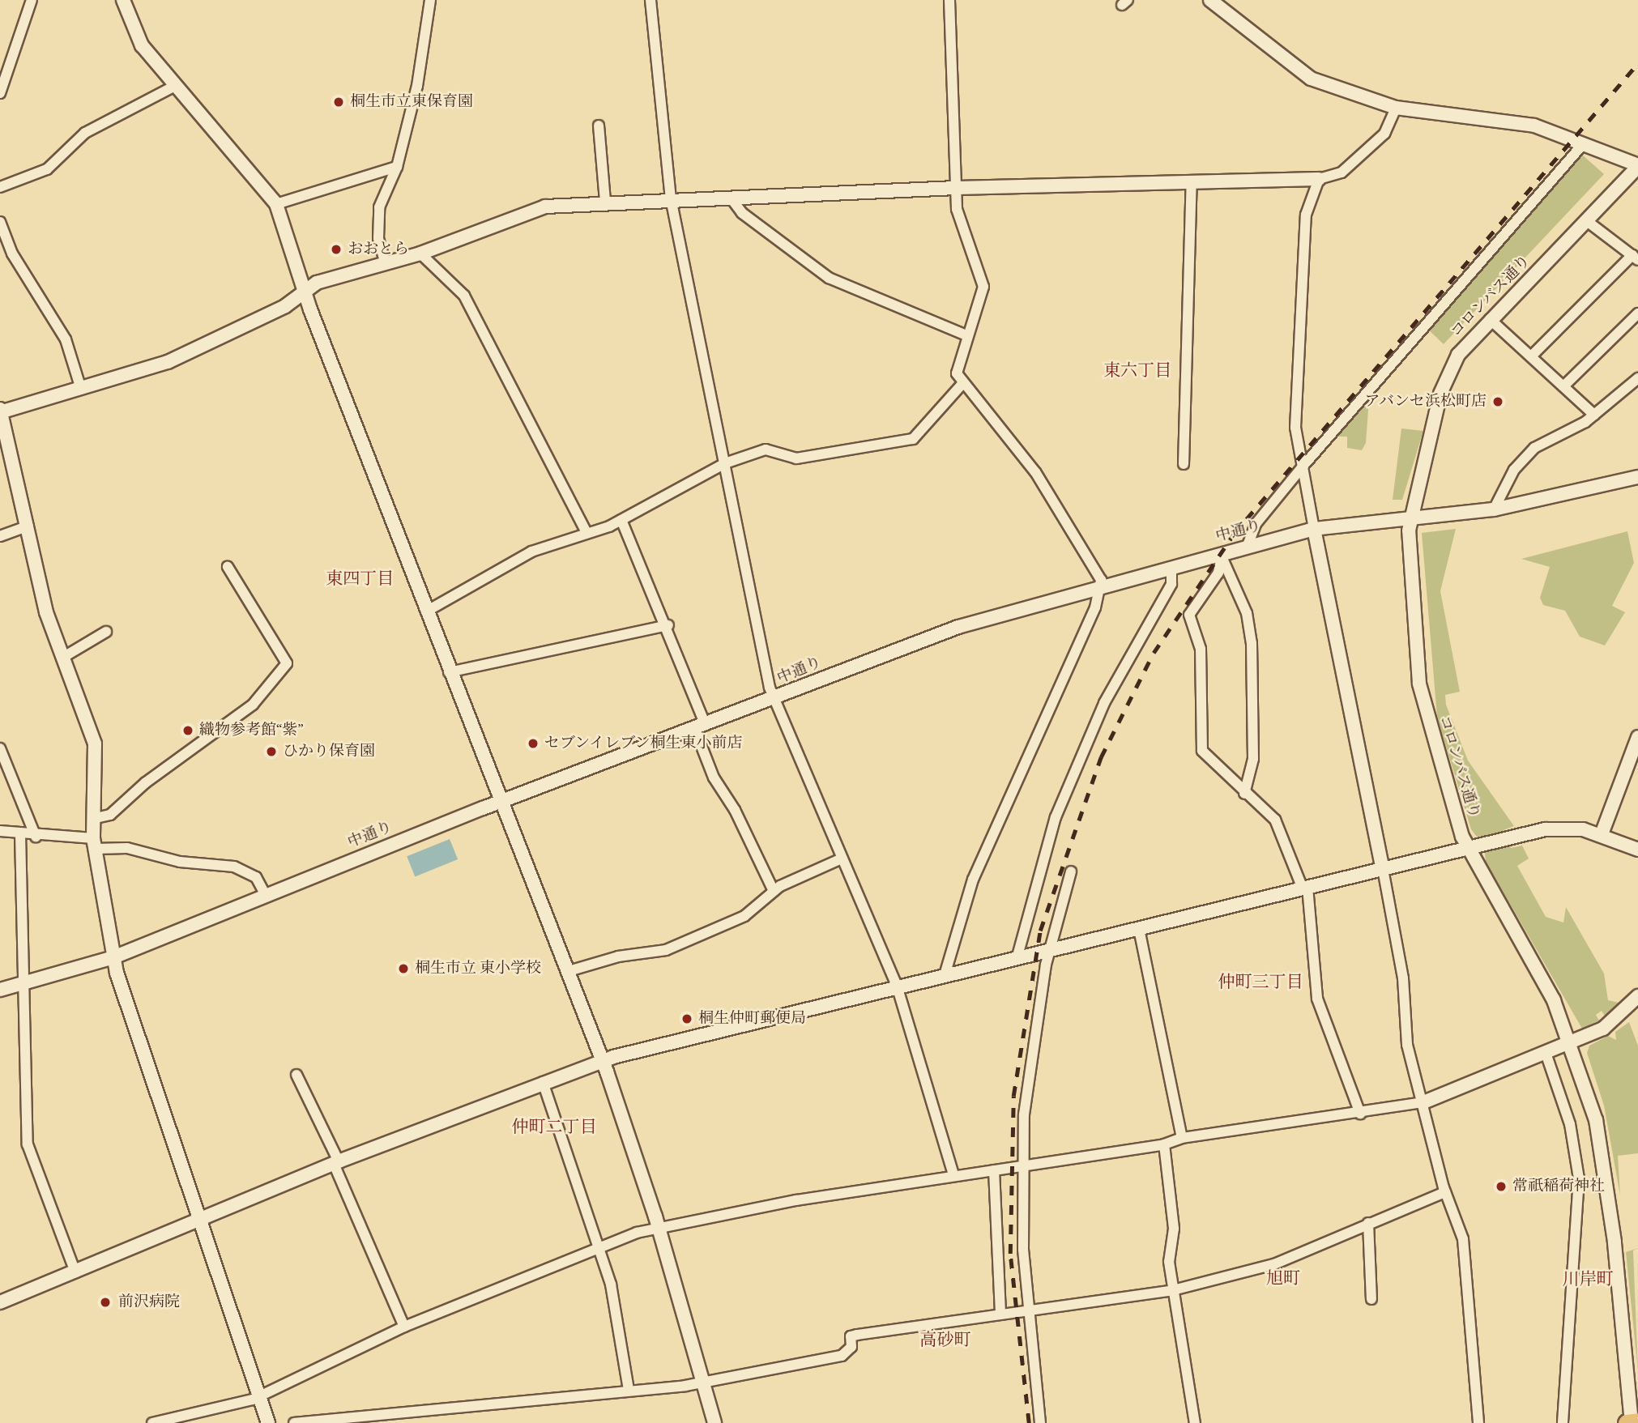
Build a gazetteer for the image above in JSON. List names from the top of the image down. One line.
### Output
{"streets":{"street":["コロンバス通り","中通り"]},"crossings":[["コロンバス通り","中通り"]],"districts":["東六丁目","東四丁目","仲町三丁目","仲町二丁目","旭町","川岸町","高砂町"],"places":["桐生市立東保育園","おおとら","アバンセ浜松町店","織物参考館“紫”","セブンイレブン桐生東小前店","ひかり保育園","桐生市立 東小学校","桐生仲町郵便局","常祇稲荷神社","前沢病院"]}
